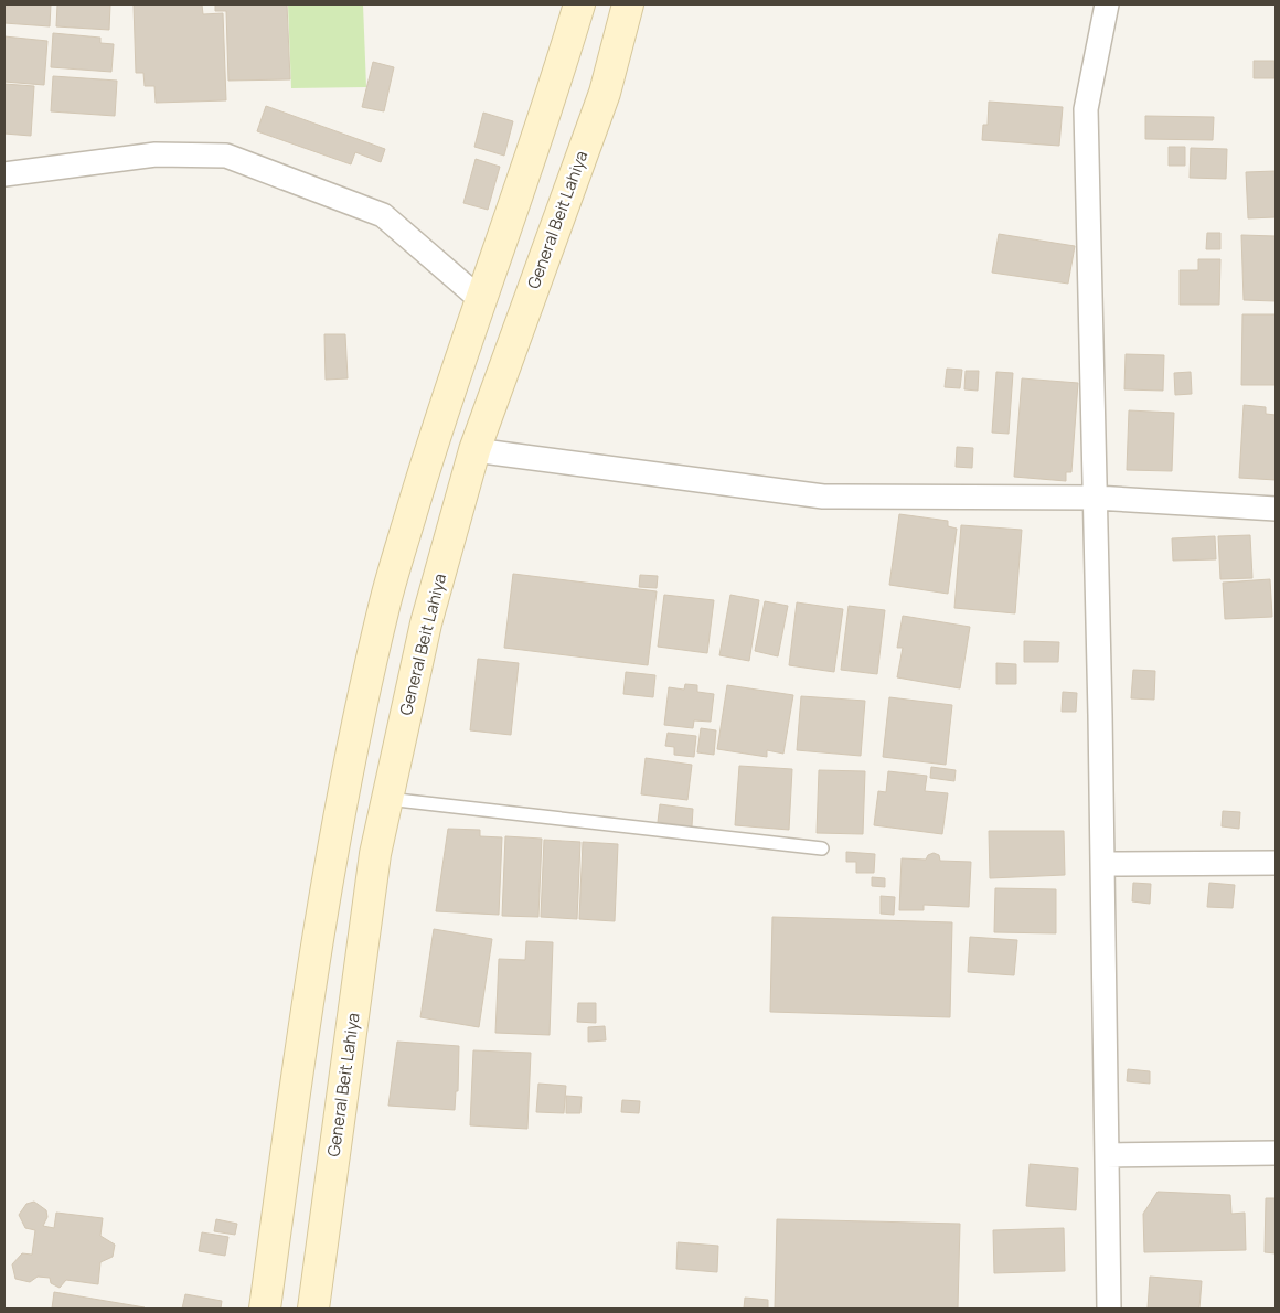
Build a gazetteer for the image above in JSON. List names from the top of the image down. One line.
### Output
{"streets":{"main road":["General Beit Lahiya"]}}
